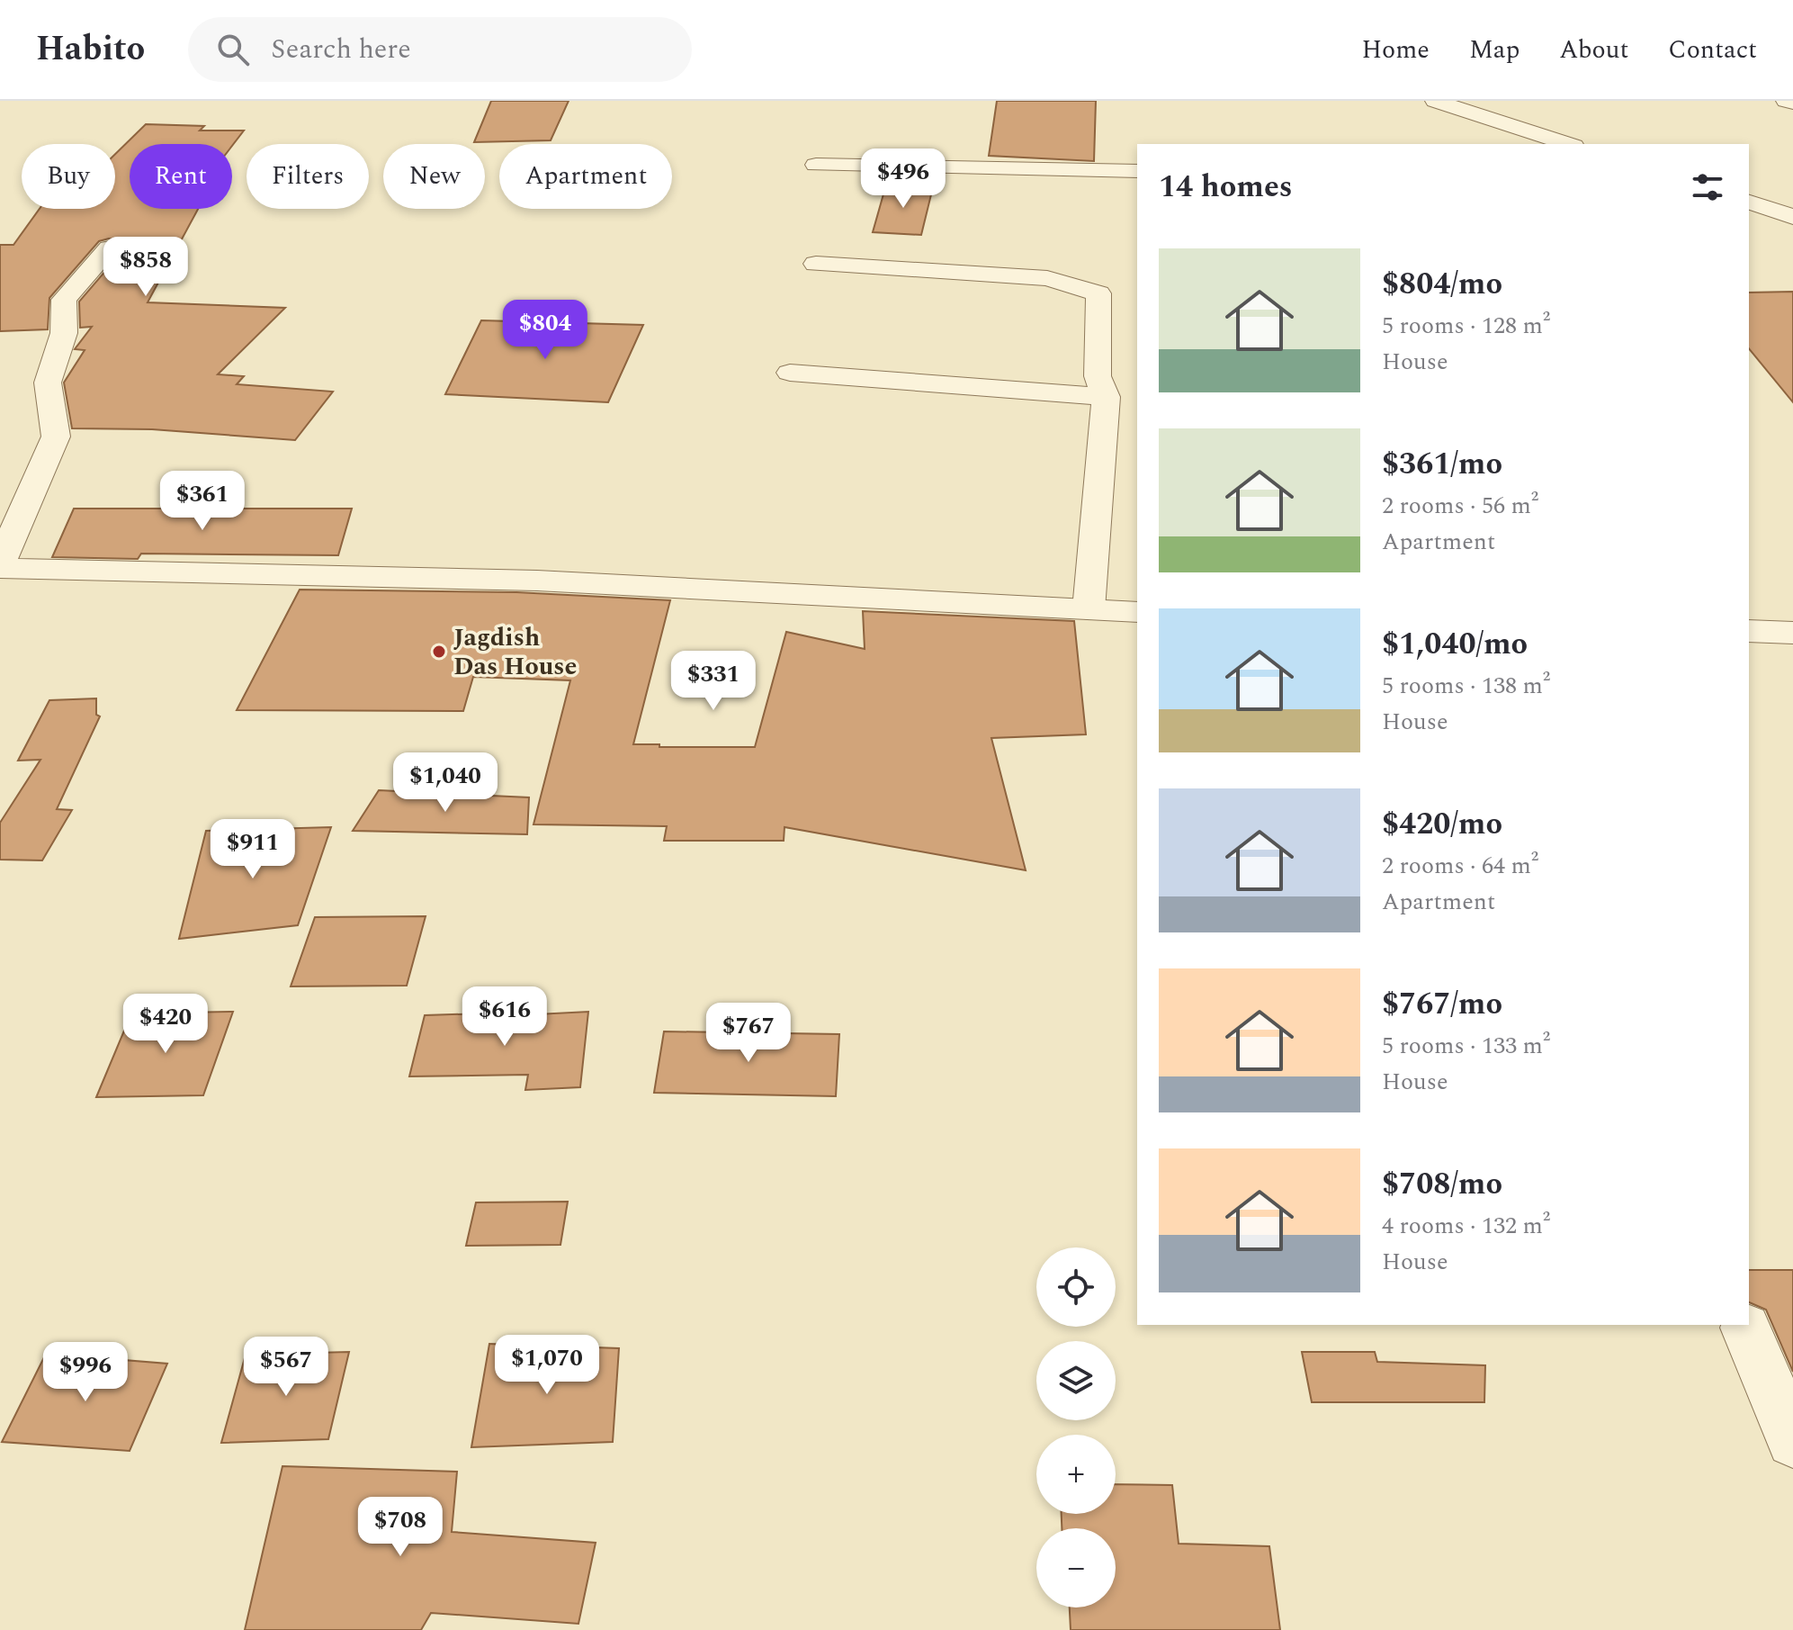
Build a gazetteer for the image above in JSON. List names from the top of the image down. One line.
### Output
{"places":["Jagdish Das House"],"page":{"header":"Habito","search":"Search here","nav":["Home","Map","About","Contact"],"chip":["Buy","Rent","Filters","New","Apartment"],"heading":"14 homes","price":["$496","$858","$804","$361","$331","$1,040","$911","$616","$420","$767","$1,070","$567","$996","$708"],"list":[{"name":"$804/mo","note":"5 rooms · 128 m² · House"},{"name":"$361/mo","note":"2 rooms · 56 m² · Apartment"},{"name":"$1,040/mo","note":"5 rooms · 138 m² · House"},{"name":"$420/mo","note":"2 rooms · 64 m² · Apartment"},{"name":"$767/mo","note":"5 rooms · 133 m² · House"},{"name":"$708/mo","note":"4 rooms · 132 m² · House"}],"map_buttons":["+","−"]}}
